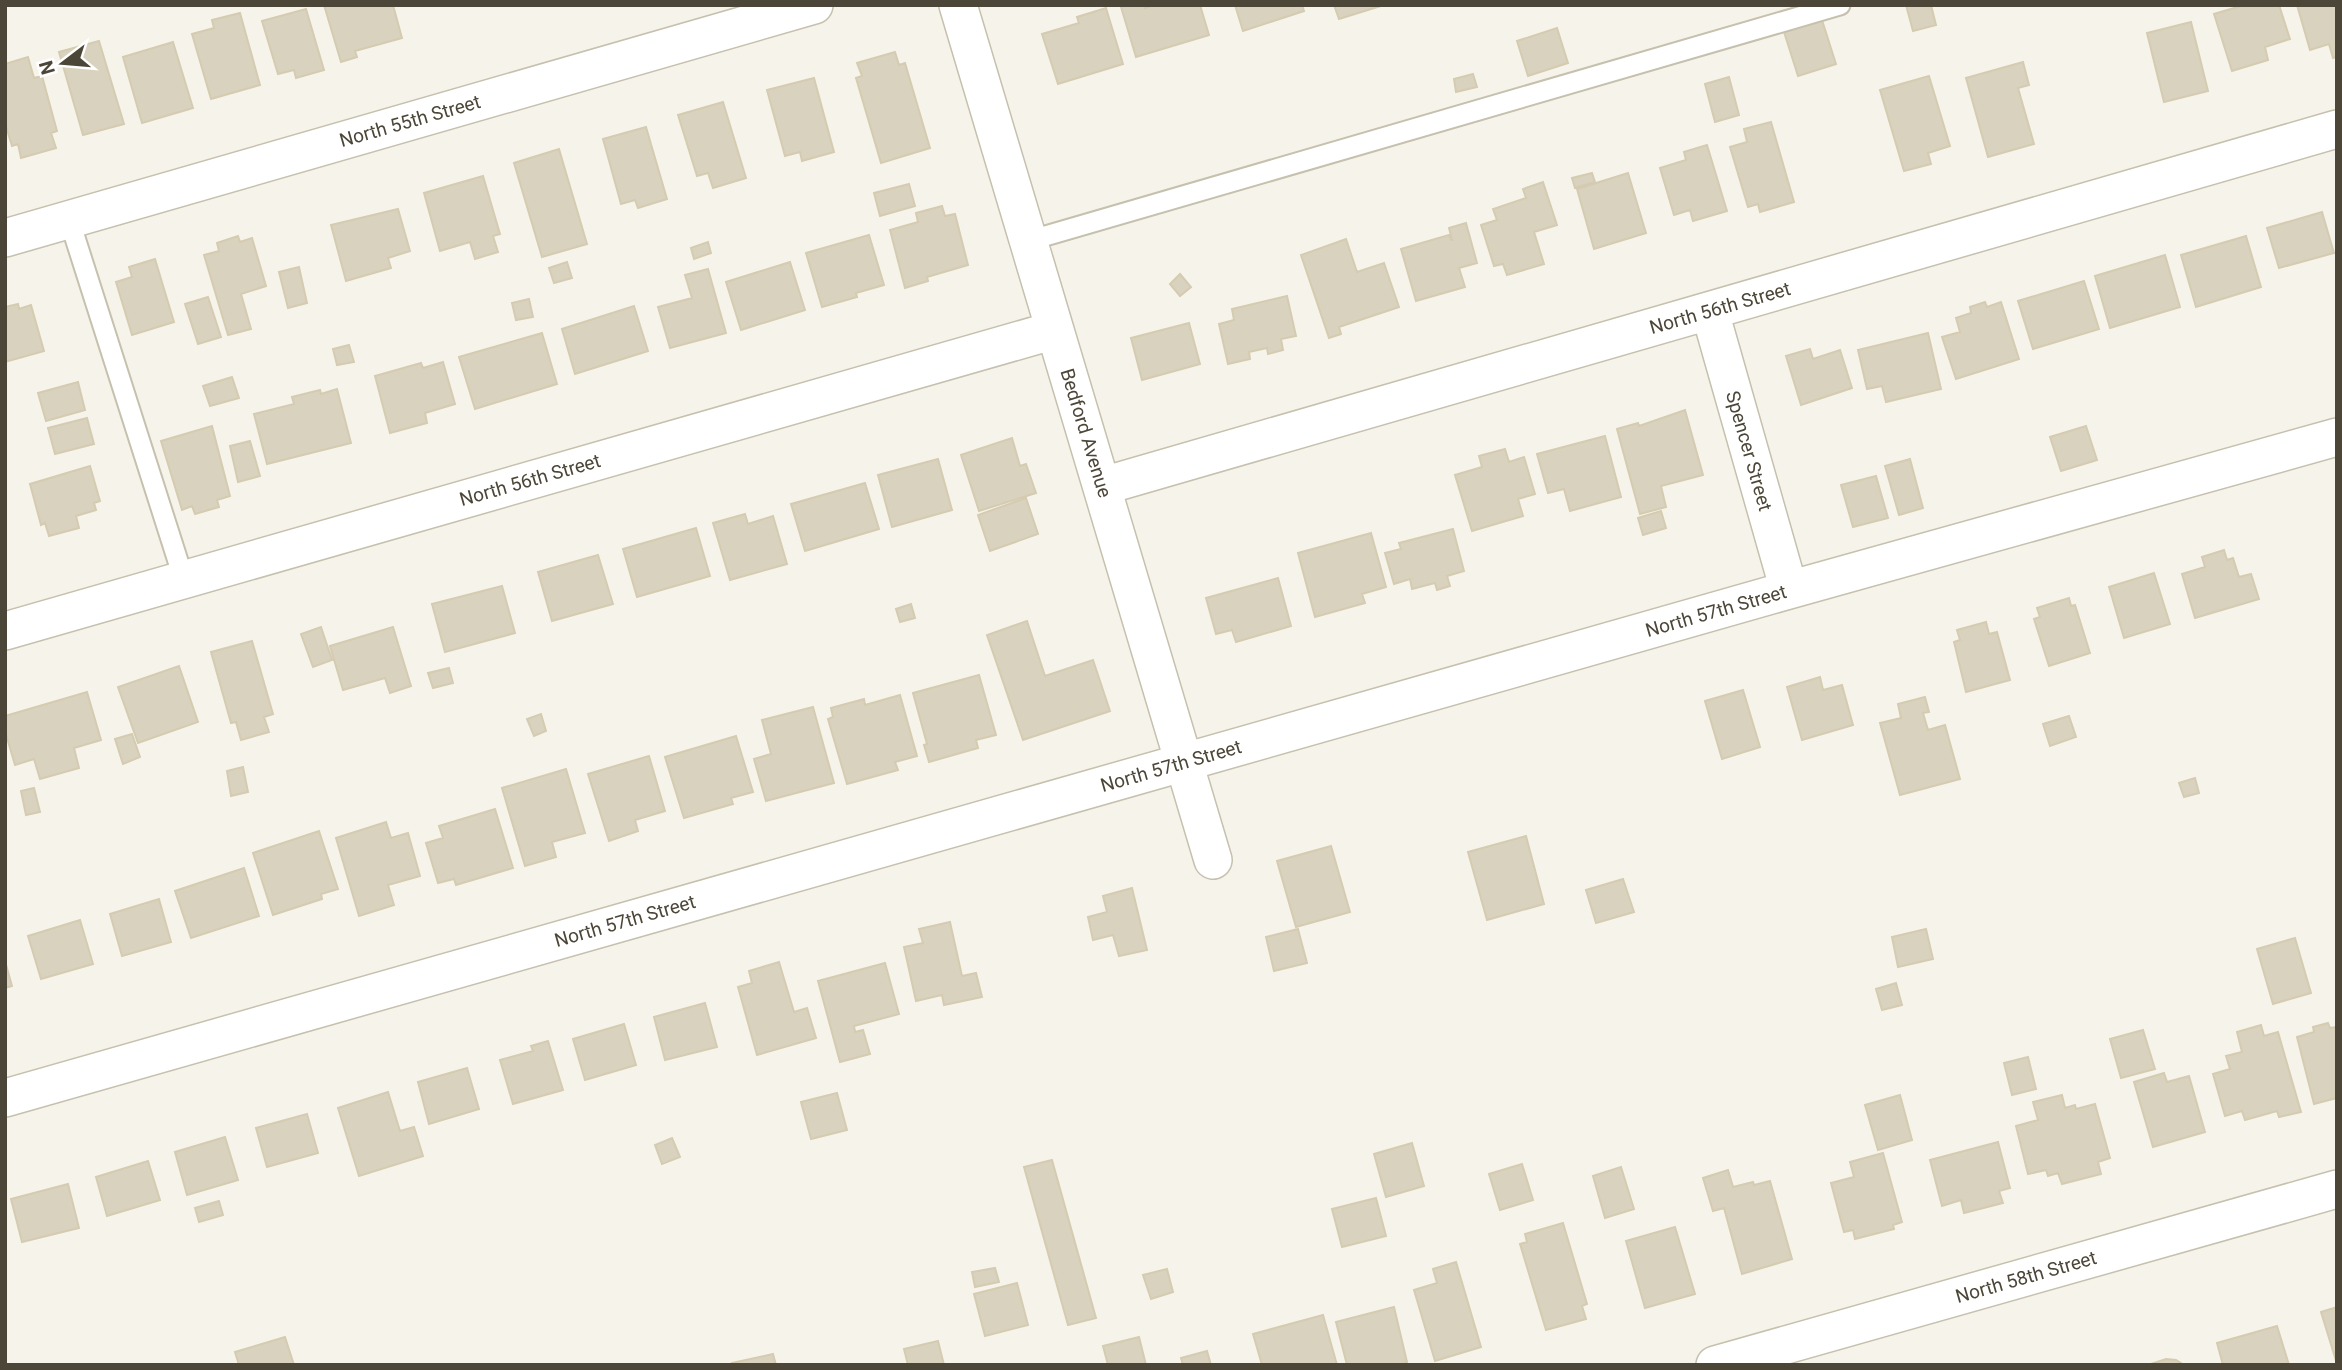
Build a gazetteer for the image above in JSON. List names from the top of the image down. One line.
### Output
{"streets":{"street":["North 55th Street","North 56th Street","Bedford Avenue","Spencer Street","North 57th Street","North 58th Street"]},"crossings":[["North 56th Street","Bedford Avenue"],["North 56th Street","Spencer Street"],["Bedford Avenue","North 57th Street"],["Spencer Street","North 57th Street"]],"north":"left"}
